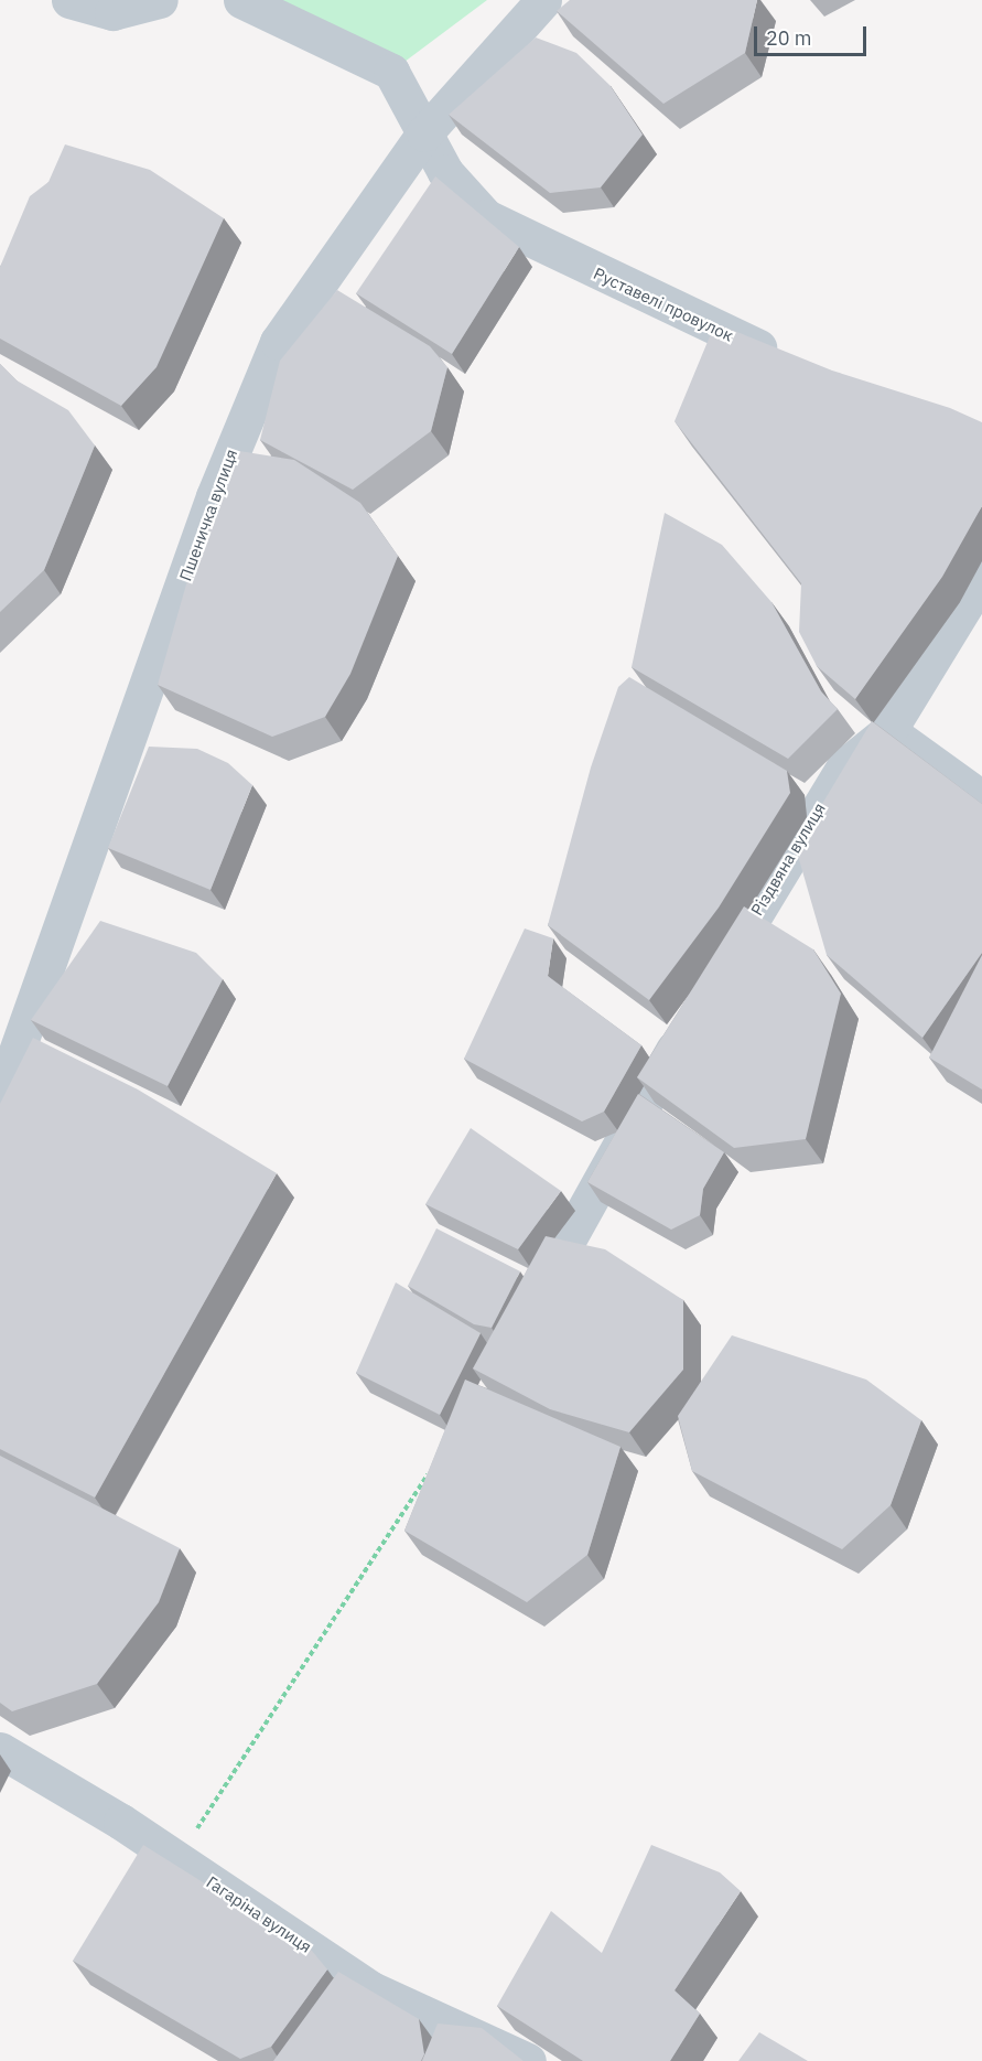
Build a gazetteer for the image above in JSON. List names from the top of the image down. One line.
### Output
{"streets":{"street":["Руставелі провулок","Пшеничка вулиця","Різдвяна вулиця","Гагаріна вулиця"]},"crossings":[["Руставелі провулок","Пшеничка вулиця"]],"scale_bar":"20 m"}
